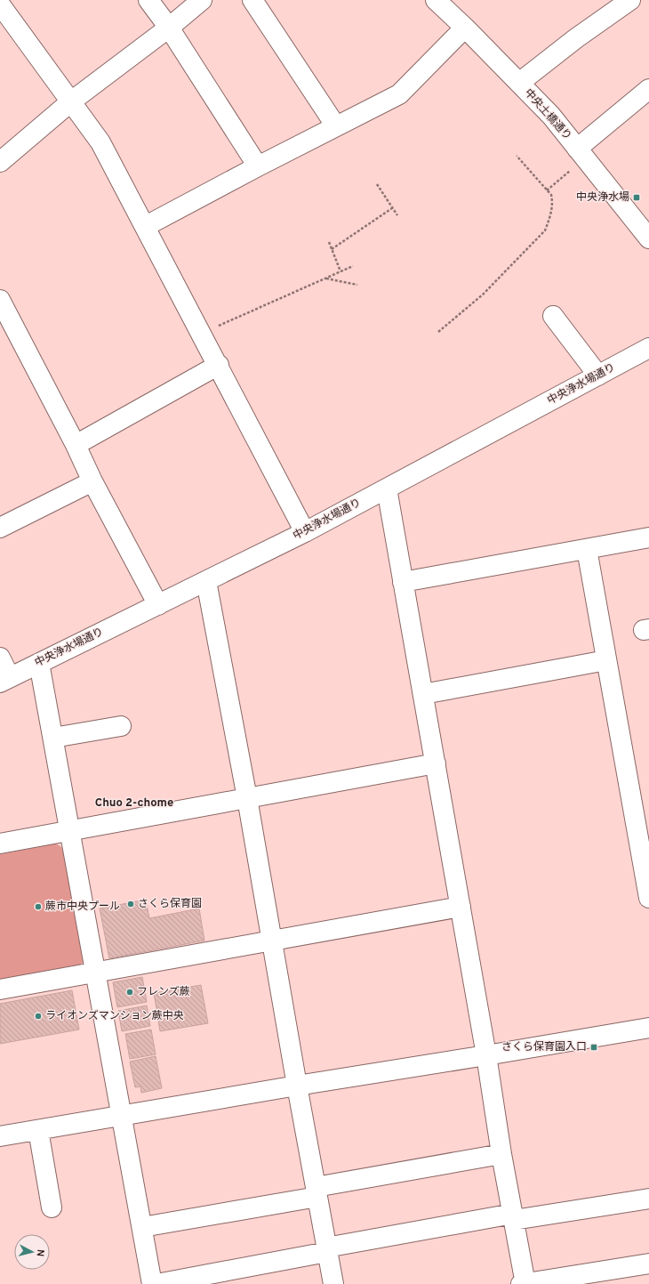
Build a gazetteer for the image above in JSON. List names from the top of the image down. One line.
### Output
{"streets":{"street":["中央土橋通り","中央浄水場通り"]},"districts":["Chuo 2-chome"],"places":{"transit":["中央浄水場","さくら保育園入口"],"other":["さくら保育園","蕨市中央プール","フレンズ蕨","ライオンズマンション蕨中央"]},"north":"right"}
